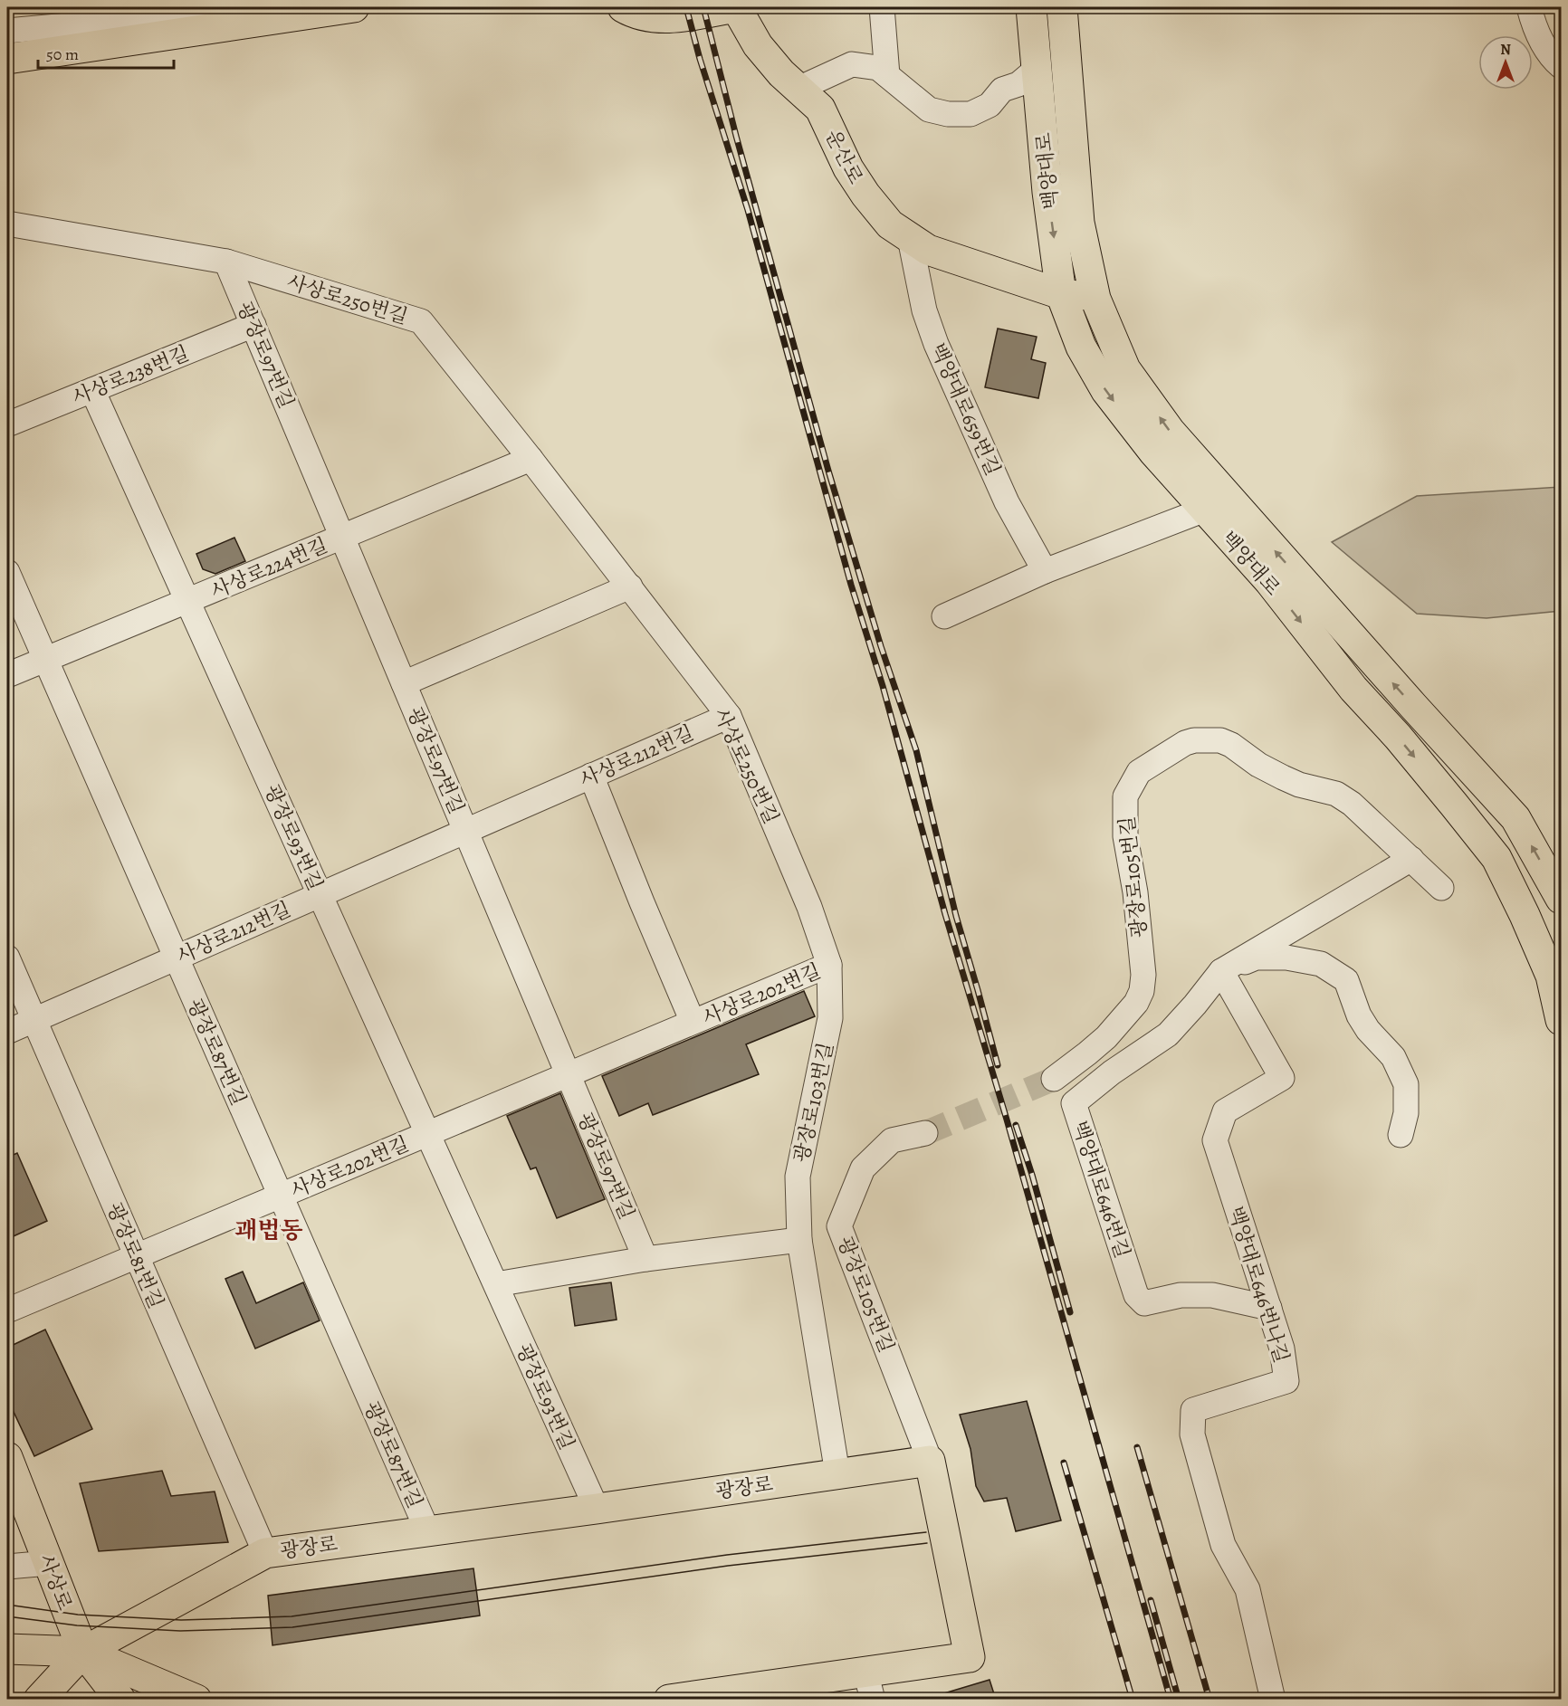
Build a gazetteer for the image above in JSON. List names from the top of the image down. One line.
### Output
{"streets":{"main road":["운산로","백양대로","광장로","사상로"],"street":["사상로250번길","광장로97번길","사상로238번길","백양대로659번길","사상로224번길","사상로212번길","광장로93번길","광장로105번길","사상로202번길","광장로87번길","광장로103번길","백양대로646번길","광장로81번길","백양대로646번나길"]},"crossings":[["운산로","백양대로"],["운산로","백양대로659번길"],["사상로250번길","광장로97번길"],["사상로250번길","사상로224번길"],["사상로250번길","사상로212번길"],["사상로250번길","사상로202번길"],["사상로250번길","광장로103번길"],["광장로97번길","사상로238번길"],["광장로97번길","사상로224번길"],["광장로97번길","사상로212번길"],["광장로97번길","사상로202번길"],["사상로238번길","광장로93번길"],["사상로224번길","광장로93번길"],["사상로224번길","광장로87번길"],["사상로212번길","광장로93번길"],["사상로212번길","사상로202번길"],["사상로212번길","광장로87번길"],["사상로212번길","광장로81번길"],["광장로93번길","사상로202번길"],["광장로93번길","광장로"],["광장로105번길","백양대로646번길"],["광장로105번길","광장로"],["사상로202번길","광장로87번길"],["사상로202번길","광장로103번길"],["사상로202번길","광장로81번길"],["광장로87번길","광장로"],["광장로103번길","광장로"],["백양대로646번길","백양대로646번나길"],["광장로81번길","광장로"],["광장로","사상로"]],"districts":["괘법동"],"scale_bar":"50 m","north":"top"}
